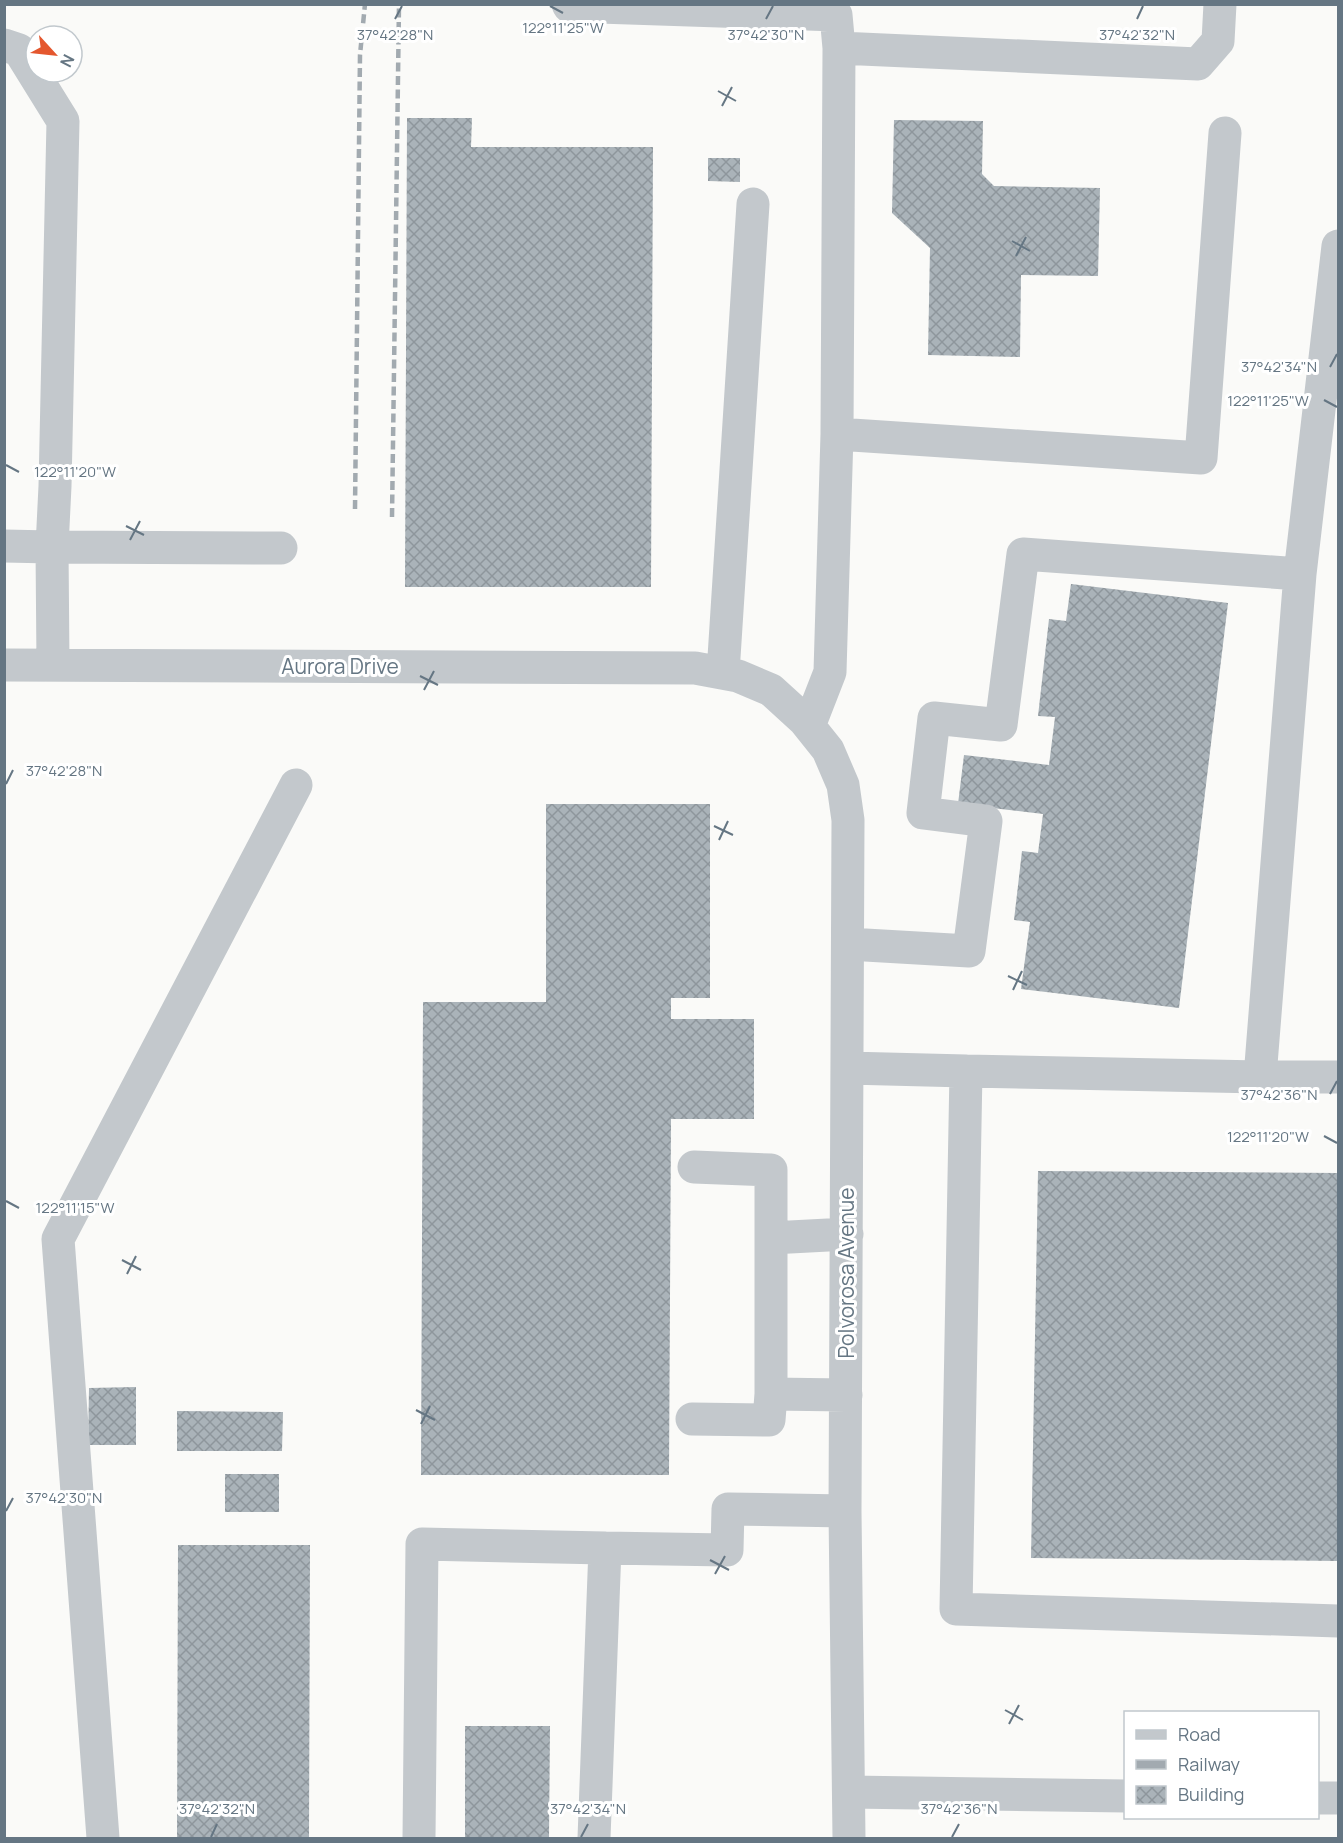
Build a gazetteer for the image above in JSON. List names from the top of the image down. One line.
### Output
{"streets":{"street":["Aurora Drive","Polvorosa Avenue"]},"crossings":[["Aurora Drive","Polvorosa Avenue"]],"legend":["Road","Railway","Building"],"north":"bottom right","coordinates":["122°11'25\"W","37°42'28\"N","37°42'30\"N","37°42'32\"N","37°42'34\"N","122°11'20\"W","37°42'36\"N","122°11'15\"W"]}
